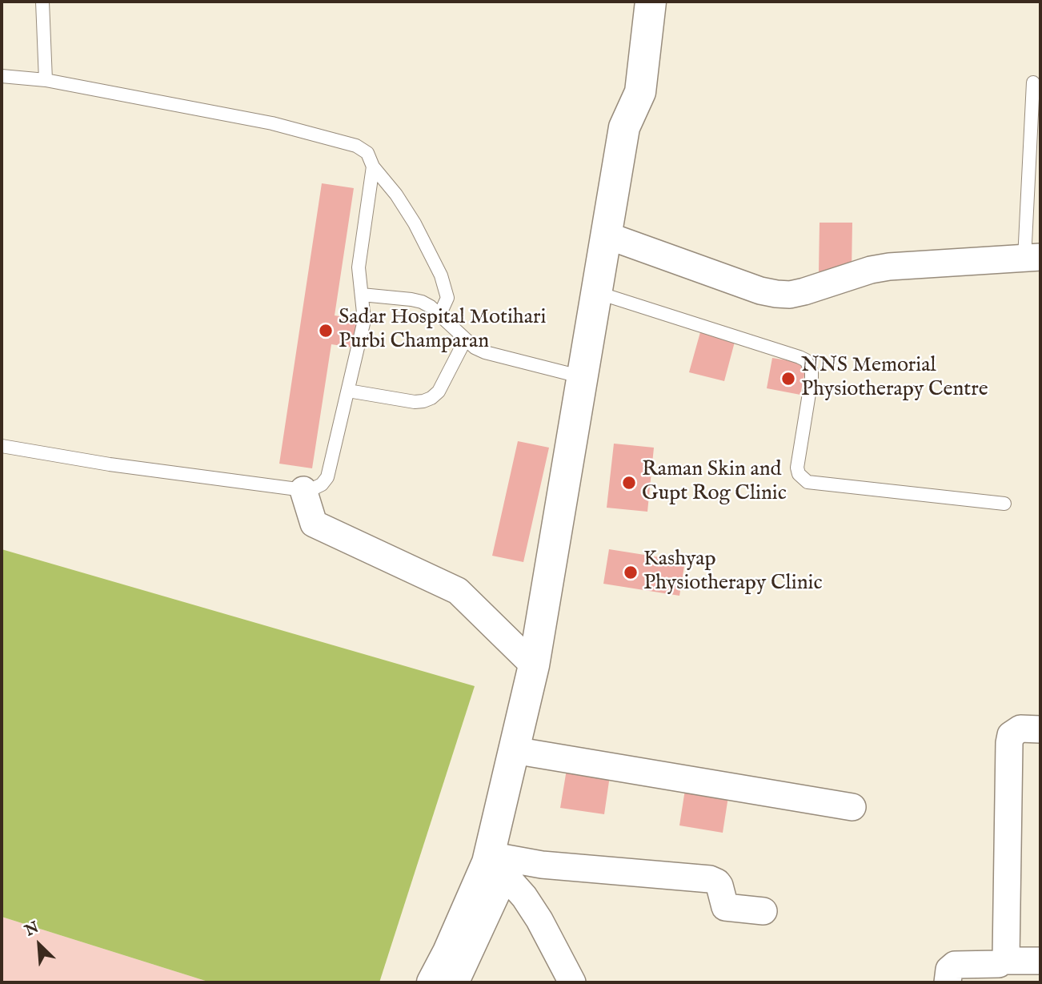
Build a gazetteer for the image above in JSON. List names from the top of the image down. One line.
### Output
{"places":["Sadar Hospital Motihari Purbi Champaran","NNS Memorial Physiotherapy Centre","Raman Skin and Gupt Rog Clinic","Kashyap Physiotherapy Clinic"],"north":"top left"}
